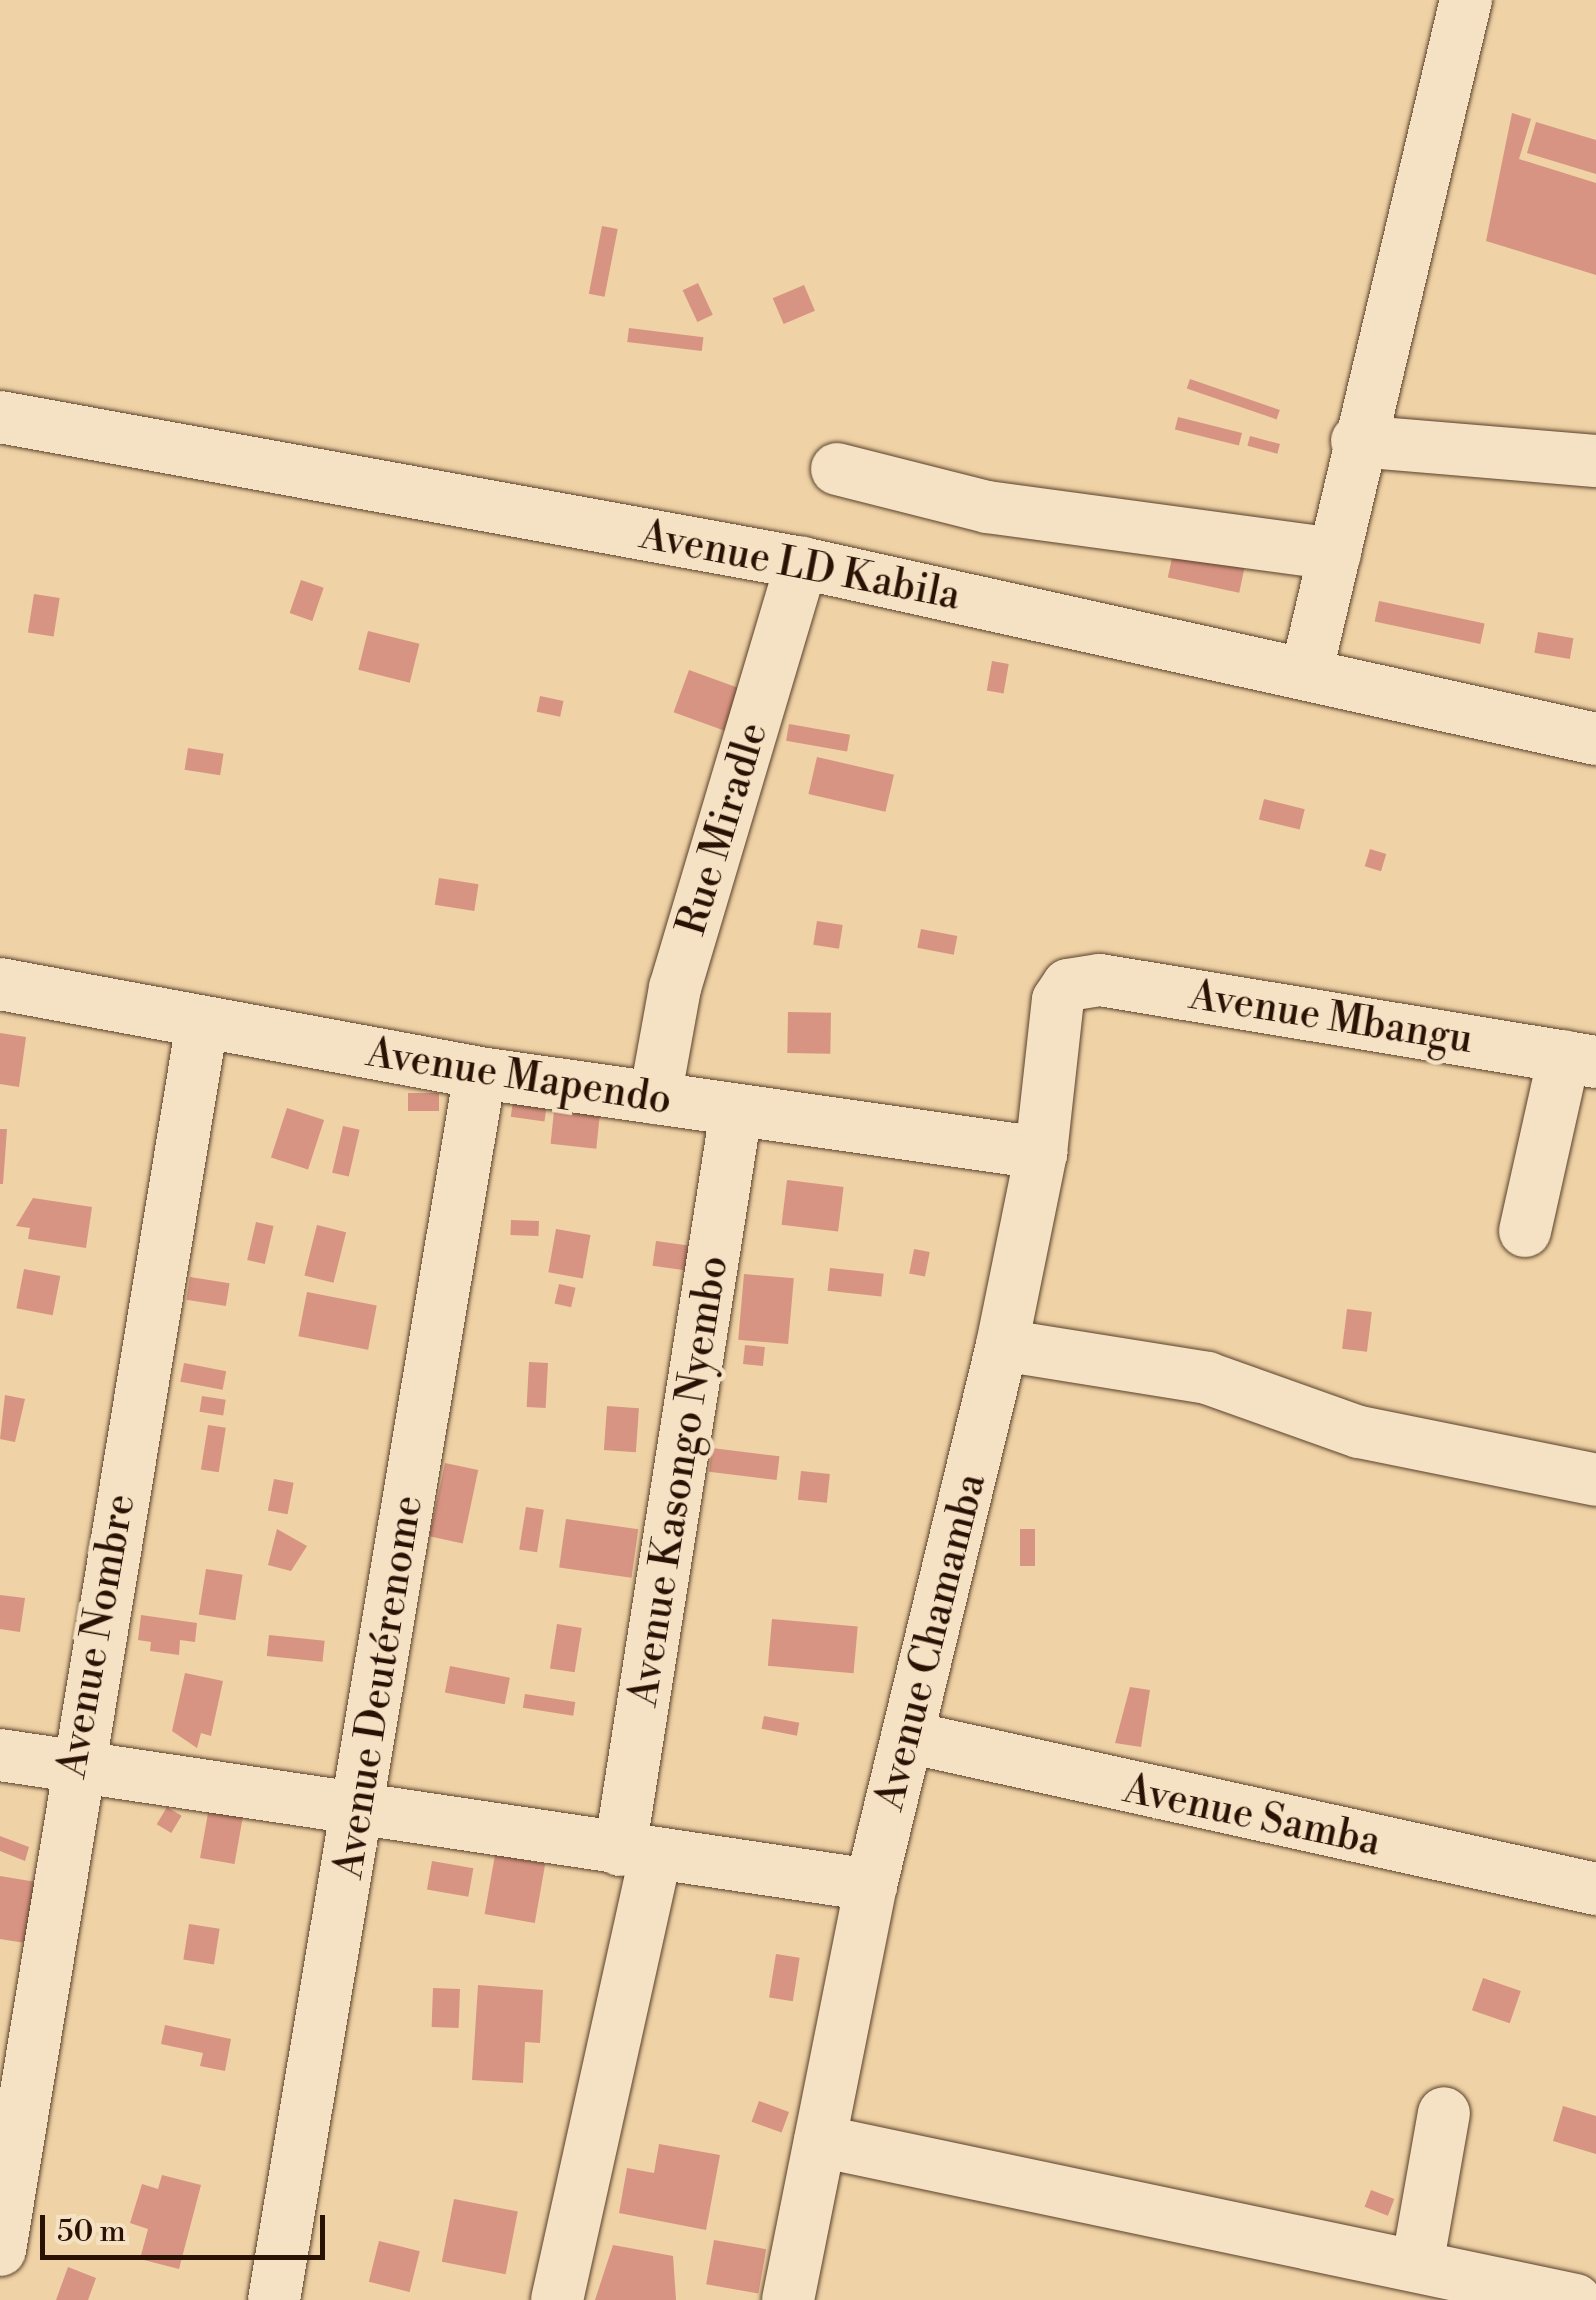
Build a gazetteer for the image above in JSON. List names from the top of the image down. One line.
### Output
{"streets":{"street":["Avenue LD Kabila","Rue Miradle","Avenue Mbangu","Avenue Mapendo","Avenue Kasongo Nyembo","Avenue Nombre","Avenue Chamamba","Avenue Deutérenome","Avenue Samba"]},"crossings":[["Avenue LD Kabila","Rue Miradle"],["Rue Miradle","Avenue Mapendo"],["Avenue Mbangu","Avenue Chamamba"],["Avenue Mapendo","Avenue Kasongo Nyembo"],["Avenue Mapendo","Avenue Nombre"],["Avenue Mapendo","Avenue Chamamba"],["Avenue Mapendo","Avenue Deutérenome"],["Avenue Chamamba","Avenue Samba"]],"scale_bar":"50 m"}
